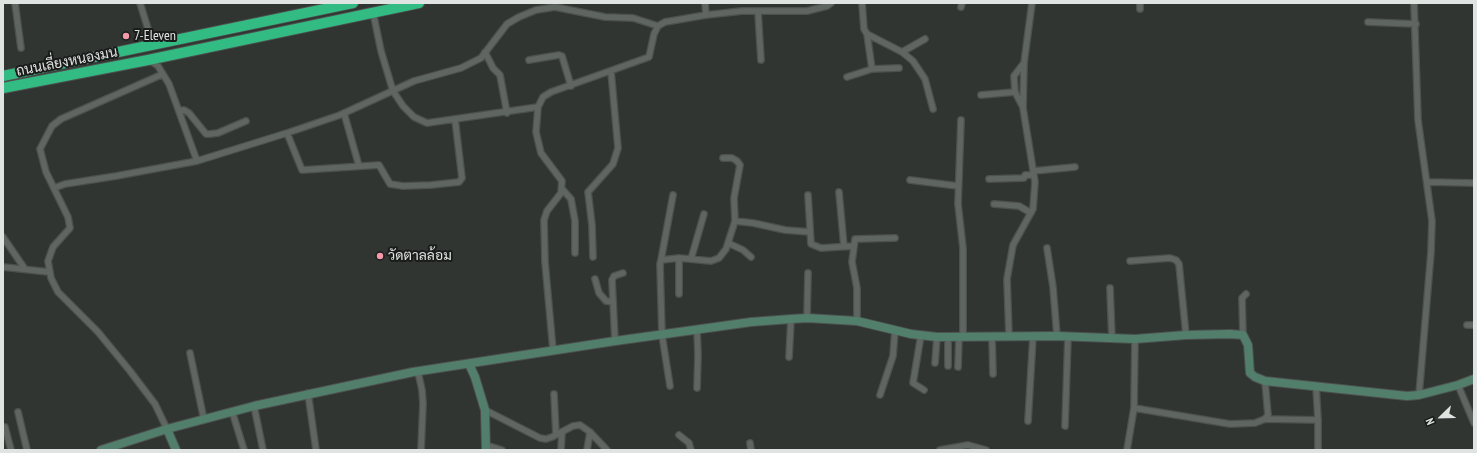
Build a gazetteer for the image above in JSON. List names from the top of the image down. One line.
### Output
{"streets":{"highway":["ถนนเลี่ยงหนองมน"]},"places":["7-Eleven","วัดตาลล้อม"],"north":"bottom left"}
